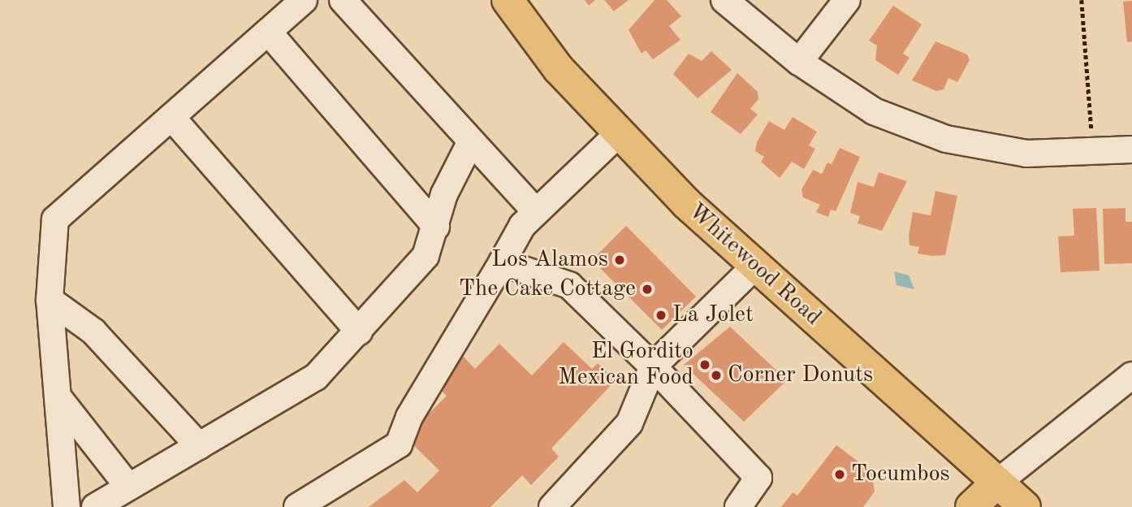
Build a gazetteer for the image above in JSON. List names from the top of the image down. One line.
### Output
{"streets":{"main road":["Whitewood Road"]},"places":["Los Alamos","The Cake Cottage","La Jolet","El Gordito Mexican Food","Corner Donuts","Tocumbos"]}
